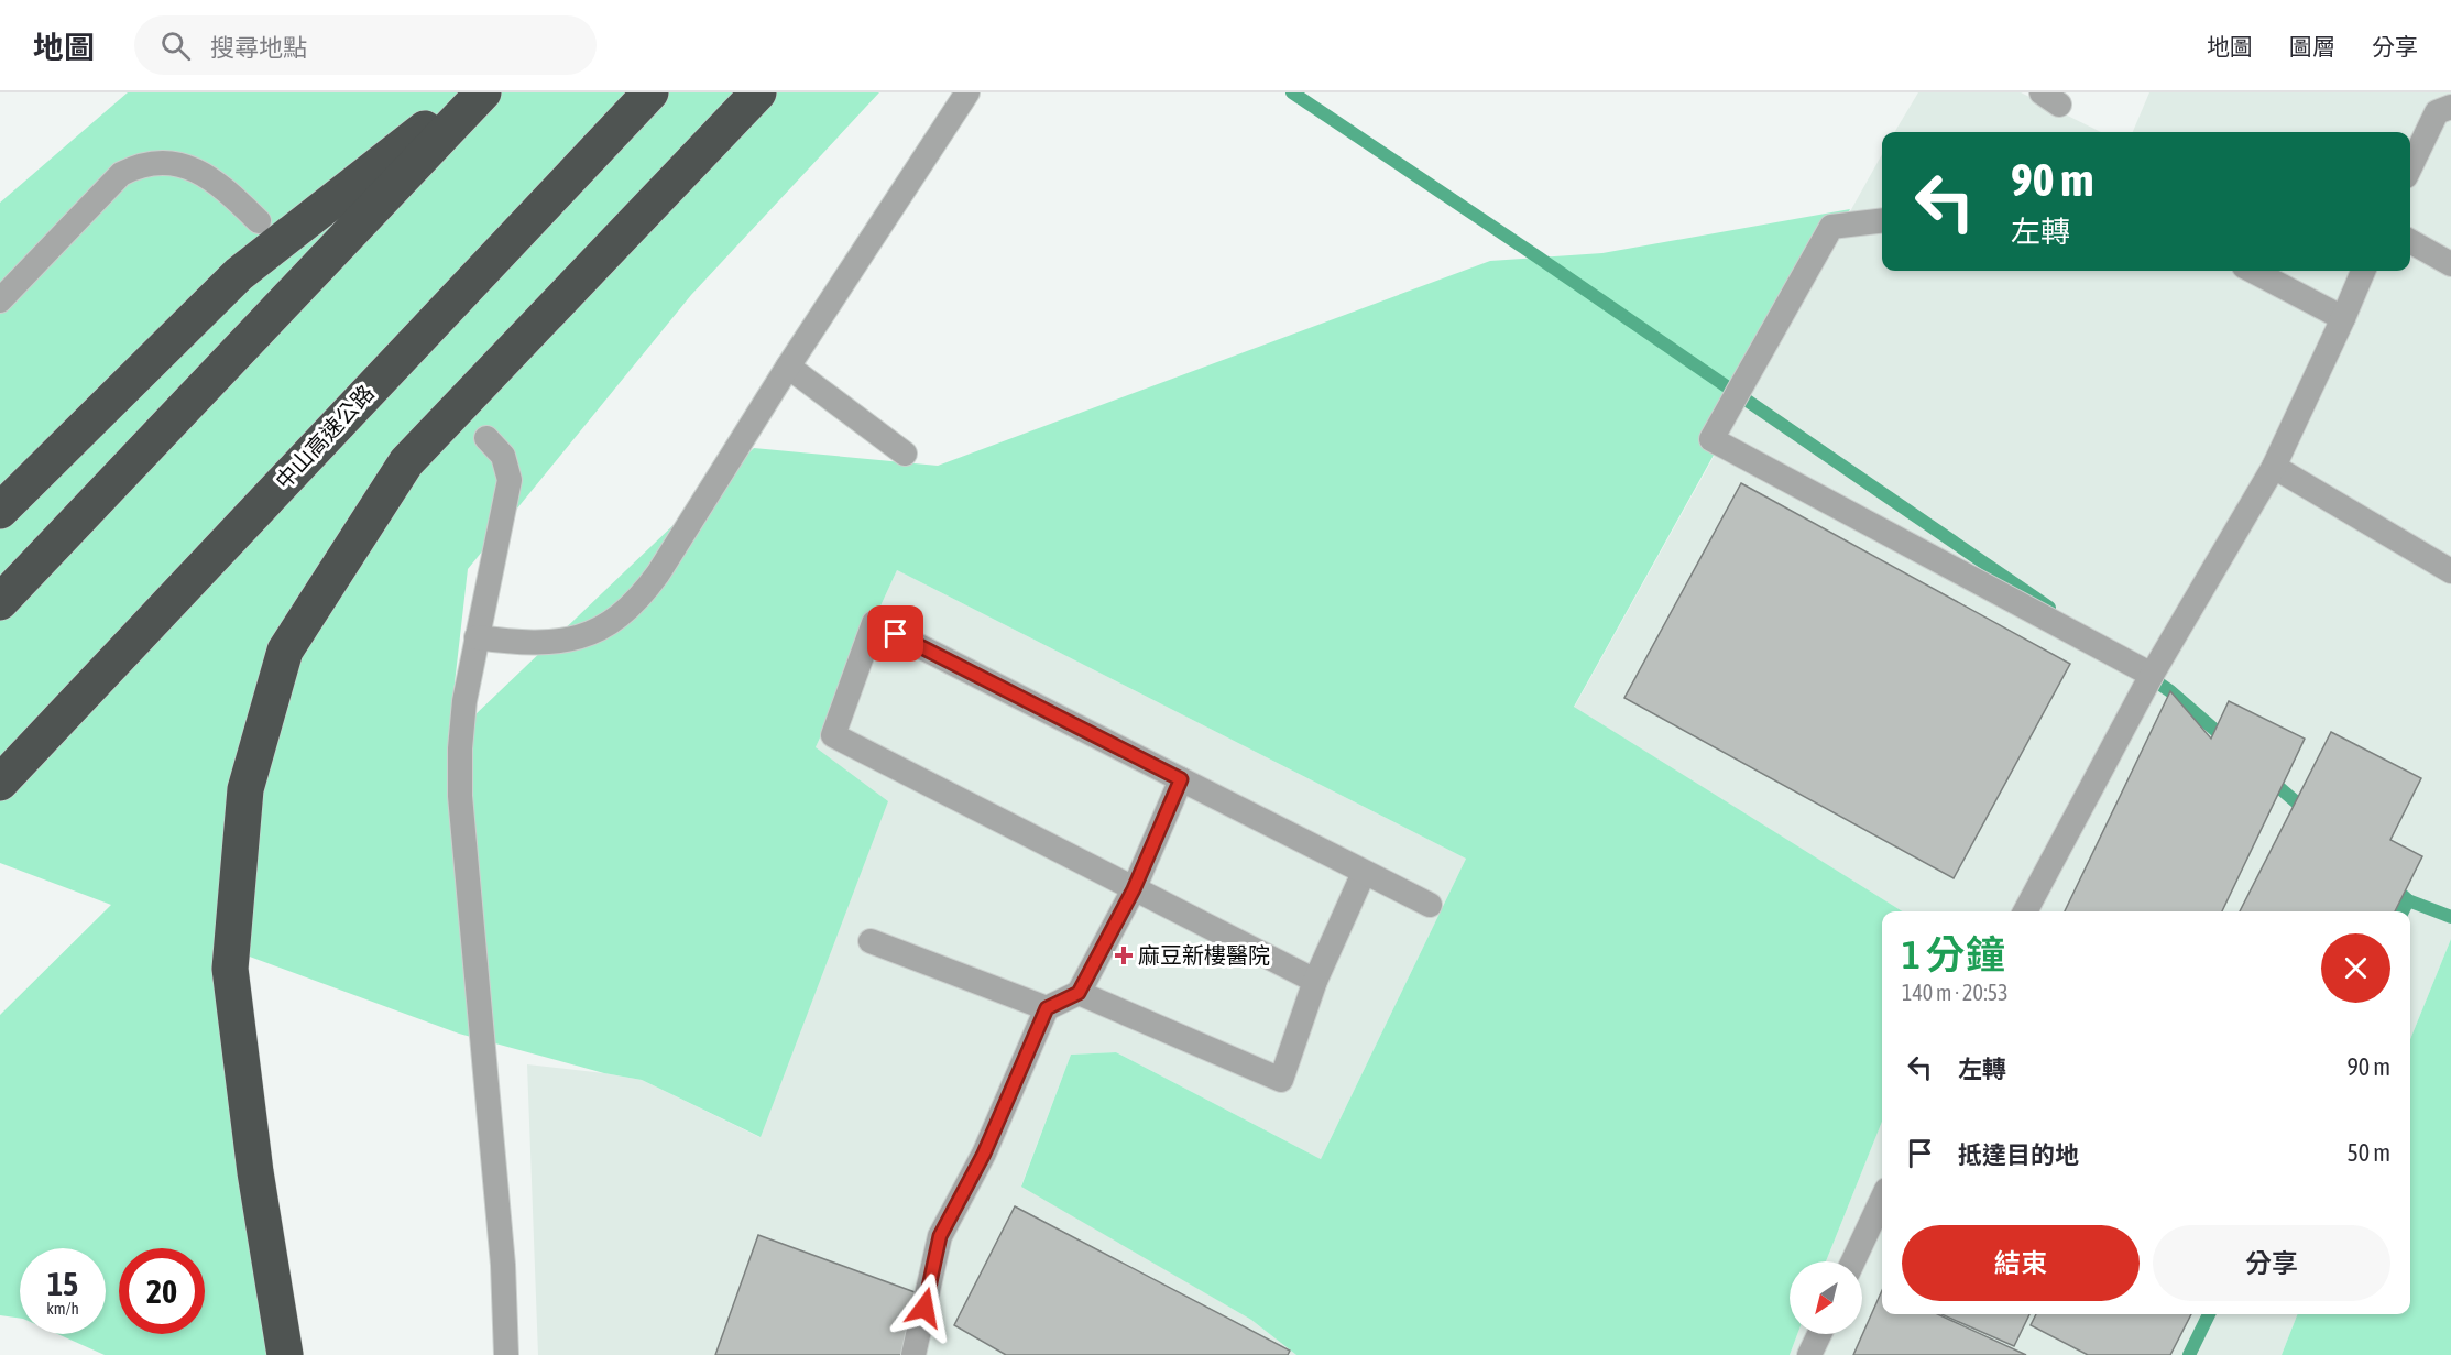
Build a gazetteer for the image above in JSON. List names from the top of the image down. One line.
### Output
{"streets":{"highway":["中山高速公路"]},"places":{"health":["麻豆新樓醫院"]},"north":"bottom left","page":{"header":"地圖","search":"搜尋地點","nav":["地圖","圖層","分享"],"turn":["90 m","左轉"],"heading":["1 分鐘","140 m · 20:53"],"list":[{"name":"左轉","value":"90 m"},{"name":"抵達目的地","value":"50 m"}],"buttons":["結束","分享"],"speed":"15 km/h","limit":"20"}}
